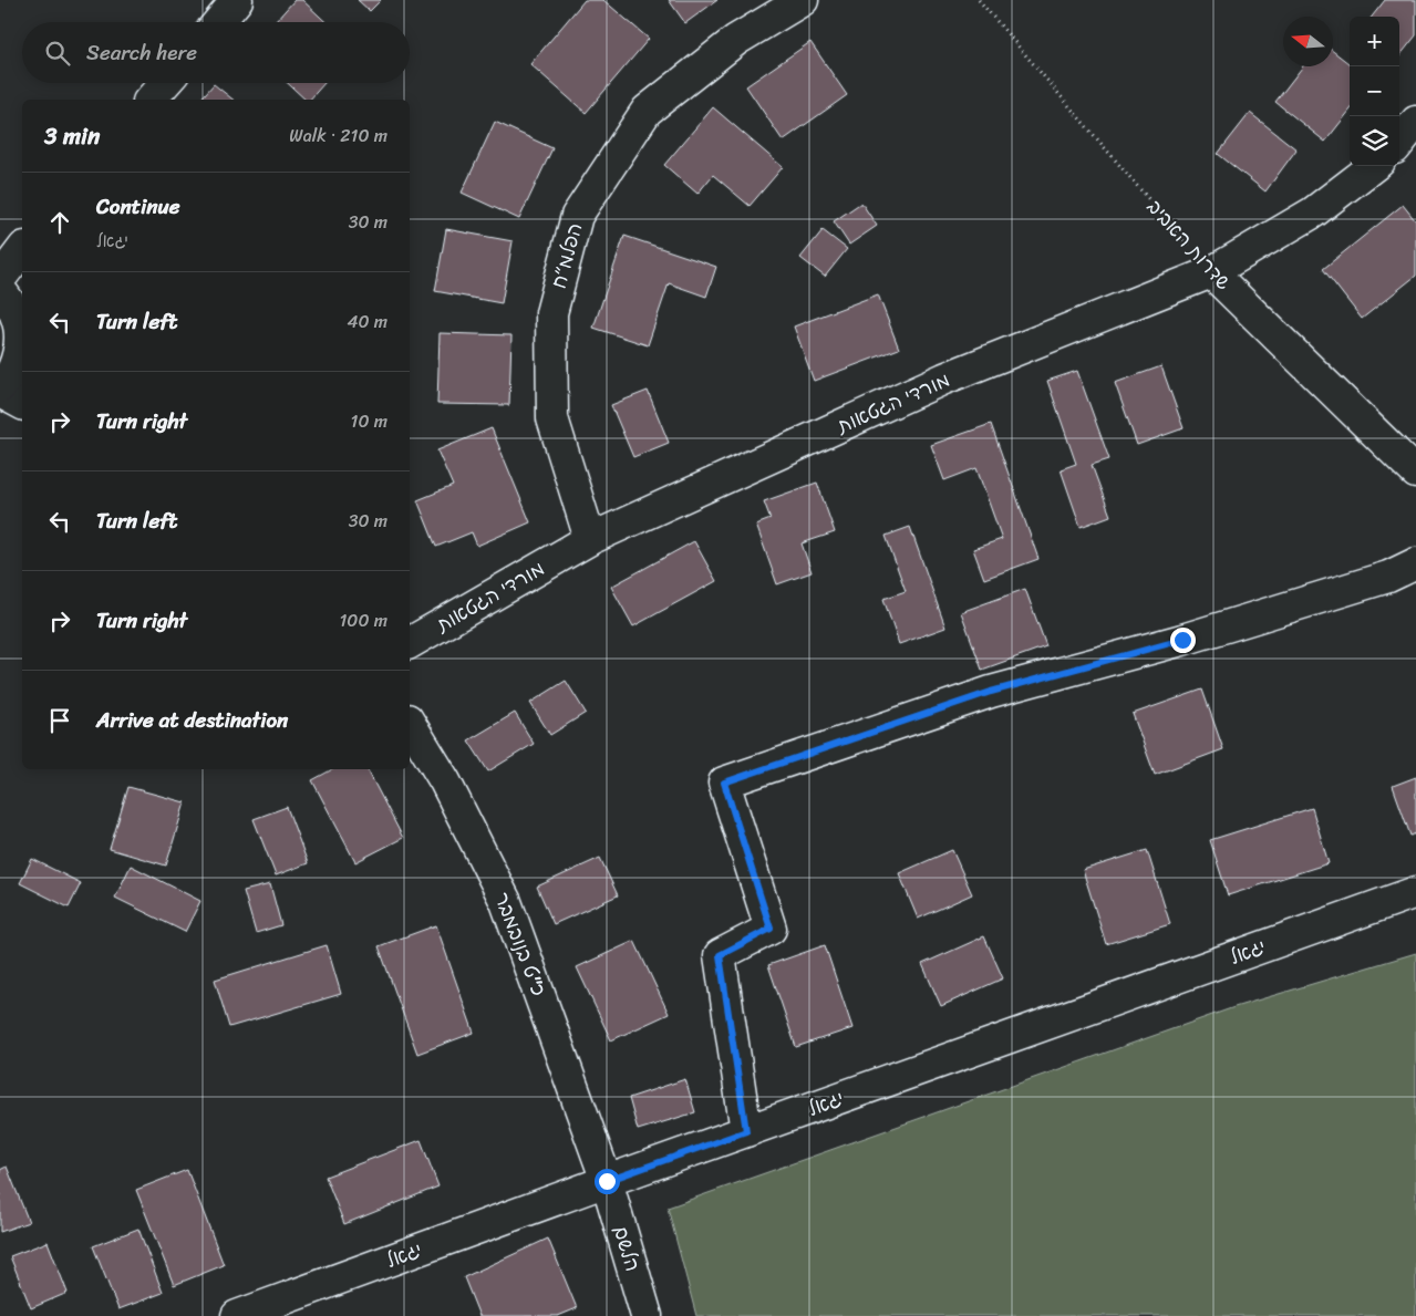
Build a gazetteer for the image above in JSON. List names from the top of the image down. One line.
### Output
{"streets":{"street":["שדרות האביב","הפלמ״ח","מורדי הגטאות","כ\"ט בנובמבר","יגאל","הלשם"]},"crossings":[["שדרות האביב","מורדי הגטאות"],["הפלמ״ח","מורדי הגטאות"],["כ\"ט בנובמבר","יגאל"],["כ\"ט בנובמבר","הלשם"],["יגאל","הלשם"]],"north":"left","page":{"map_buttons":["+","−"],"search":"Search here","heading":["3 min","Walk · 210 m"],"list":[["Continue","יגאל","30 m"],["Turn left","40 m"],["Turn right","10 m"],["Turn left","30 m"],["Turn right","100 m"],"Arrive at destination"]}}
